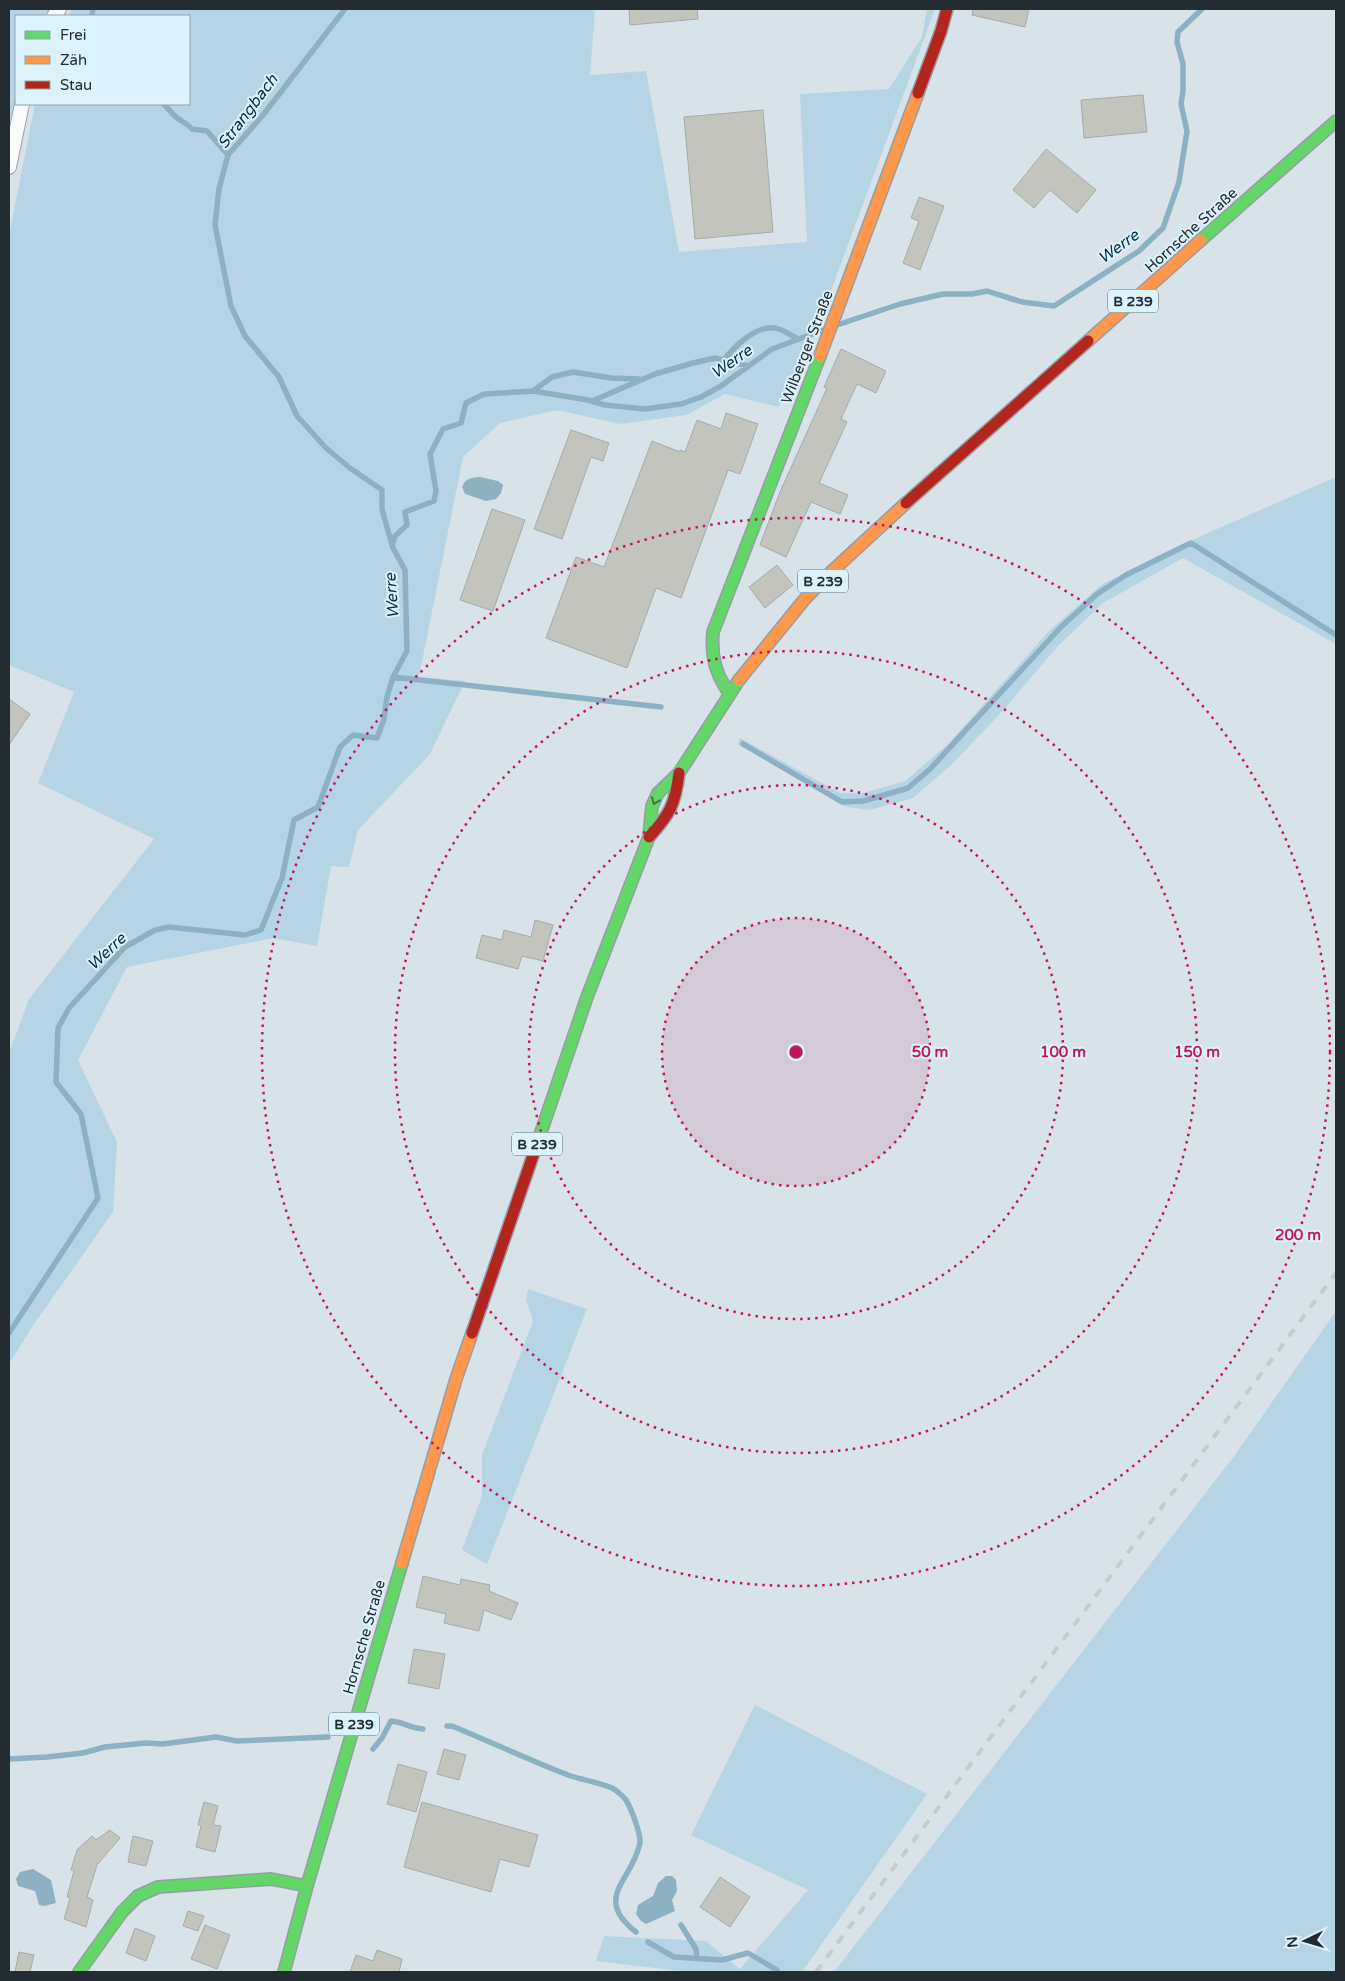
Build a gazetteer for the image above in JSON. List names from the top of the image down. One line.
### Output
{"streets":{"main road":["Hornsche Straße","B 239","Wilberger Straße"]},"crossings":[["Hornsche Straße","B 239"],["Hornsche Straße","Wilberger Straße"],["B 239","Wilberger Straße"]],"water":["Strangbach","Werre"],"legend":["Frei","Zäh","Stau"],"north":"left","rings":["50 m","100 m","150 m","200 m"]}
